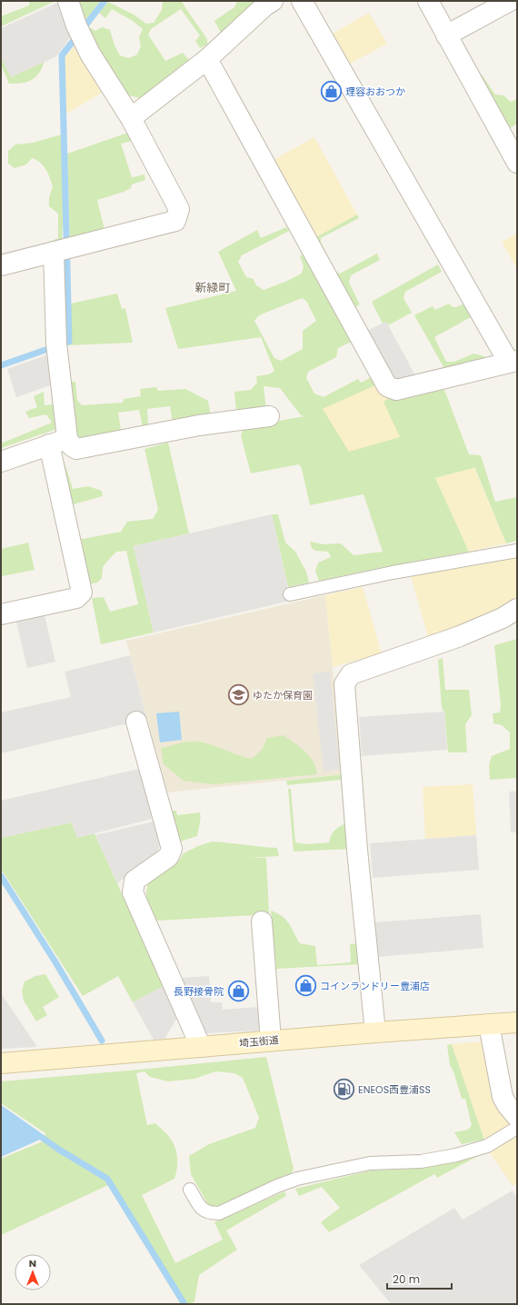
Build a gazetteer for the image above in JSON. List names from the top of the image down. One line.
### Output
{"streets":{"street":["埼玉街道"]},"districts":["新緑町"],"places":{"shop":["理容おおつか","コインランドリー豊浦店","長野接骨院"],"school or university":["ゆたか保育園"],"fuel station":["ENEOS西豊浦SS"]},"scale_bar":"20 m","north":"top"}
